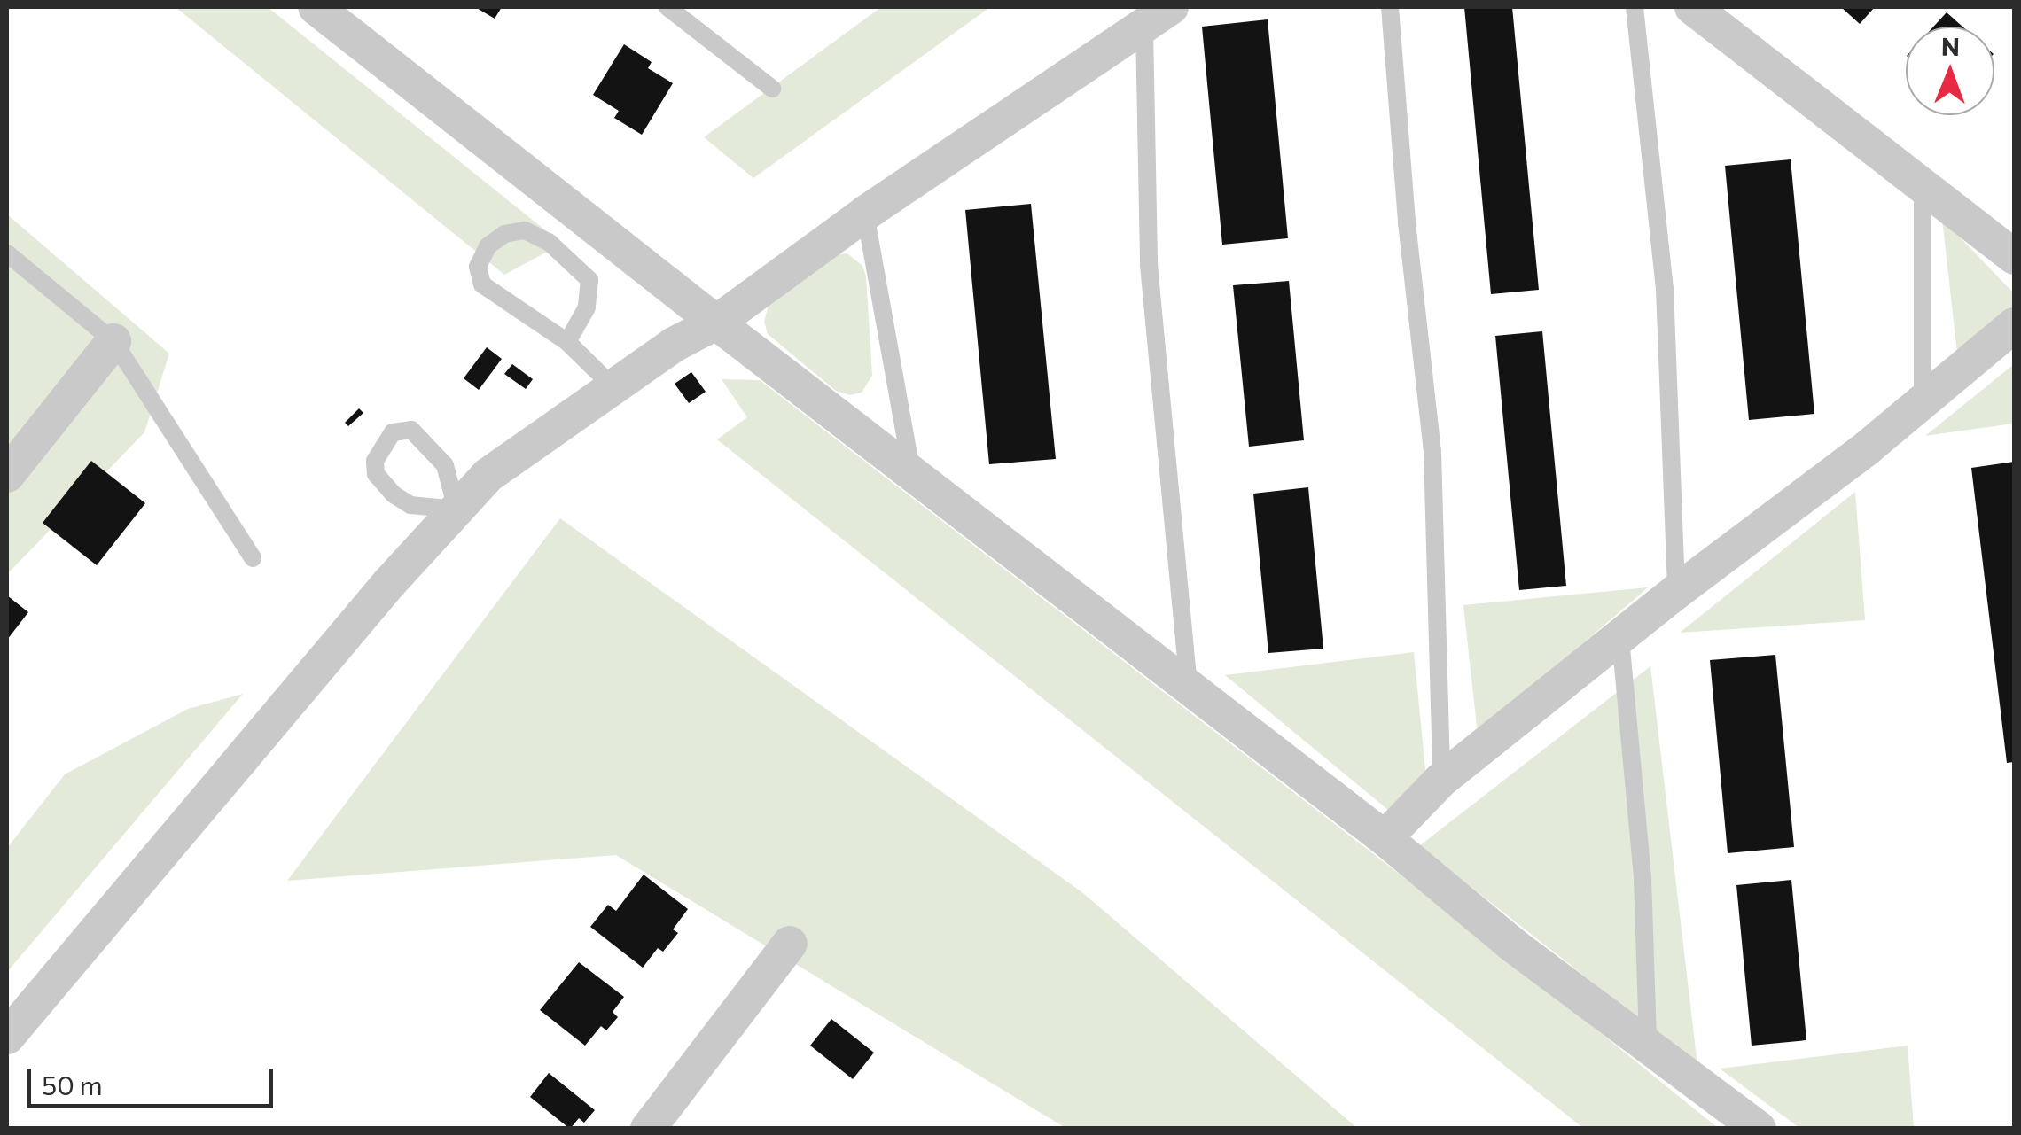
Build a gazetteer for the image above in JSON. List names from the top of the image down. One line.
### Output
{"scale_bar":"50 m","north":"top"}
